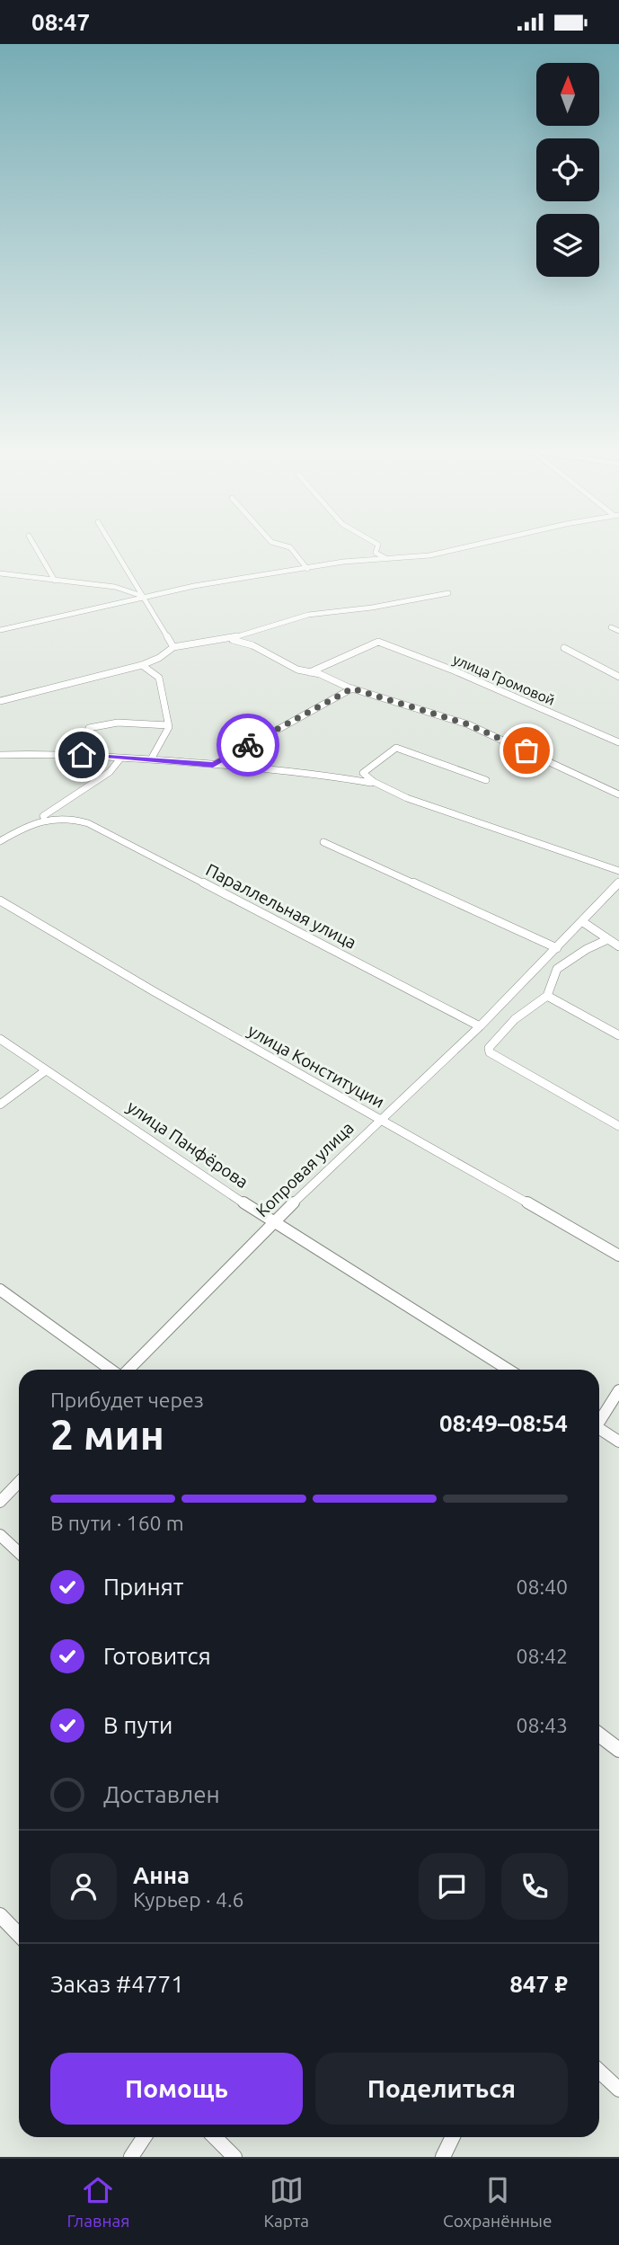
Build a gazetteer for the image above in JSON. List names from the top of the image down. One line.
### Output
{"streets":{"street":["улица Громовой","Параллельная улица","улица Конституции","улица Панфёрова","Копровая улица"]},"crossings":[["Параллельная улица","Копровая улица"],["улица Конституции","Копровая улица"],["улица Панфёрова","Копровая улица"]],"north":"top","page":{"status":"08:47","heading":["2 мин","Прибудет через","08:49–08:54"],"panel":["Анна","Курьер · 4.6","Заказ #4771","847 ₽"],"bar":"В пути · 160 m","list":[["Принят","08:40"],["Готовится","08:42"],["В пути","08:43"],"Доставлен"],"buttons":["Помощь","Поделиться"],"tabs":["Главная","Карта","Сохранённые"]}}
